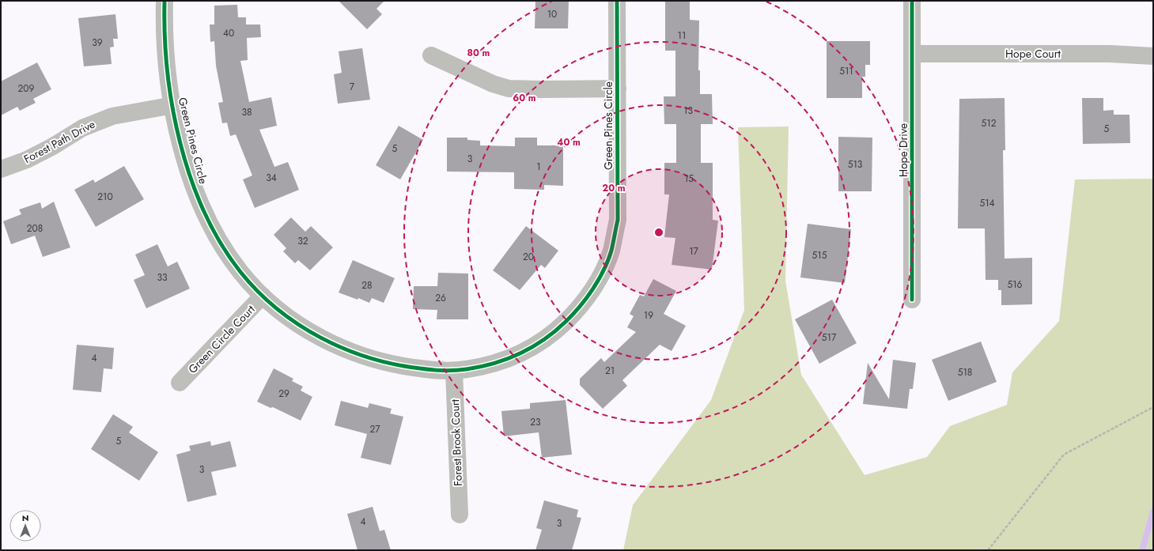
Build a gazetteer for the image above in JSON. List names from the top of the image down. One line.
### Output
{"streets":{"street":["Hope Court","Green Pines Circle","Forest Path Drive","Hope Drive","Green Circle Court","Forest Brook Court"]},"crossings":[["Hope Court","Hope Drive"],["Green Pines Circle","Forest Path Drive"],["Green Pines Circle","Green Circle Court"],["Green Pines Circle","Forest Brook Court"]],"house_numbers":["10","40","11","39","511","7","209","13","38","512","5","5","3","513","1","34","15","210","514","208","32","17","515","20","33","516","28","26","19","517","4","21","518","29","23","27","5","3","4","3"],"north":"top","rings":["80 m","60 m","40 m","20 m"]}
